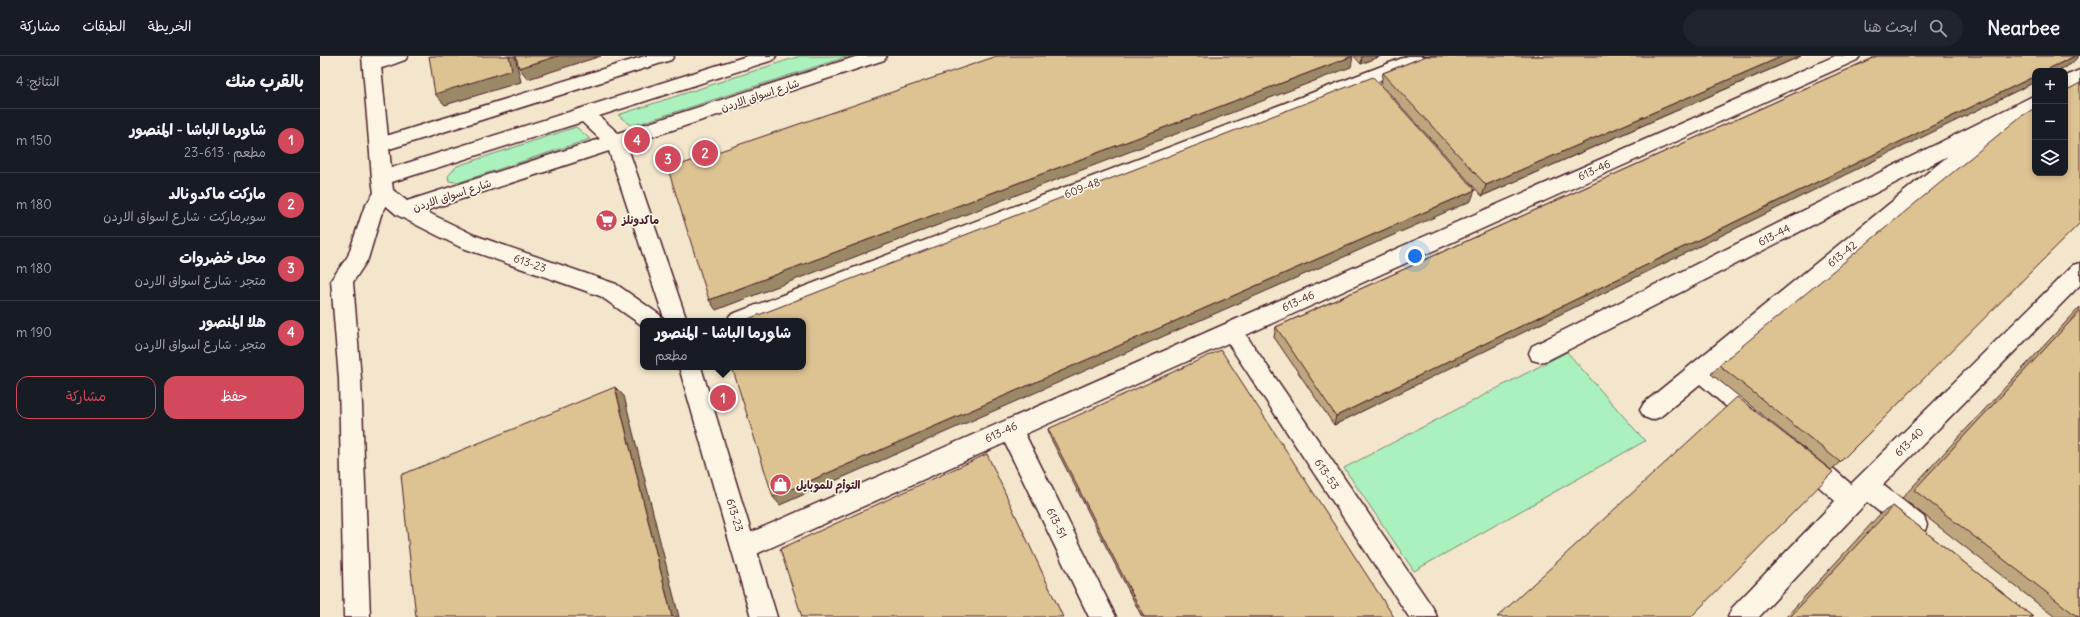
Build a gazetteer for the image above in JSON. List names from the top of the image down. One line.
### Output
{"streets":{"street":["شارع اسواق الاردن","613-46","609-48","613-44","613-42","613-23","613-40","613-53","613-51"]},"crossings":[["شارع اسواق الاردن","613-23"],["613-46","613-23"],["613-46","613-53"],["613-46","613-51"],["613-44","613-42"]],"places":{"supermarket":["ماكدونلز"],"shop":["التوأم للموبايل"]},"page":{"header":"Nearbee","search":"ابحث هنا","nav":["الخريطة","الطبقات","مشاركة"],"heading":["بالقرب منك","النتائج: 4"],"map_buttons":["+","−"],"list":[{"mark":"1","name":"شاورما الباشا - المنصور","note":"مطعم · 613-23","value":"150 m"},{"mark":"2","name":"ماركت ماكدونالد","note":"سوبرماركت · شارع اسواق الاردن","value":"180 m"},{"mark":"3","name":"محل خضروات","note":"متجر · شارع اسواق الاردن","value":"180 m"},{"mark":"4","name":"هلا المنصور","note":"متجر · شارع اسواق الاردن","value":"190 m"}],"pins":["4","2","3","1"],"popup":["شاورما الباشا - المنصور","مطعم"],"buttons":["حفظ","مشاركة"]}}
